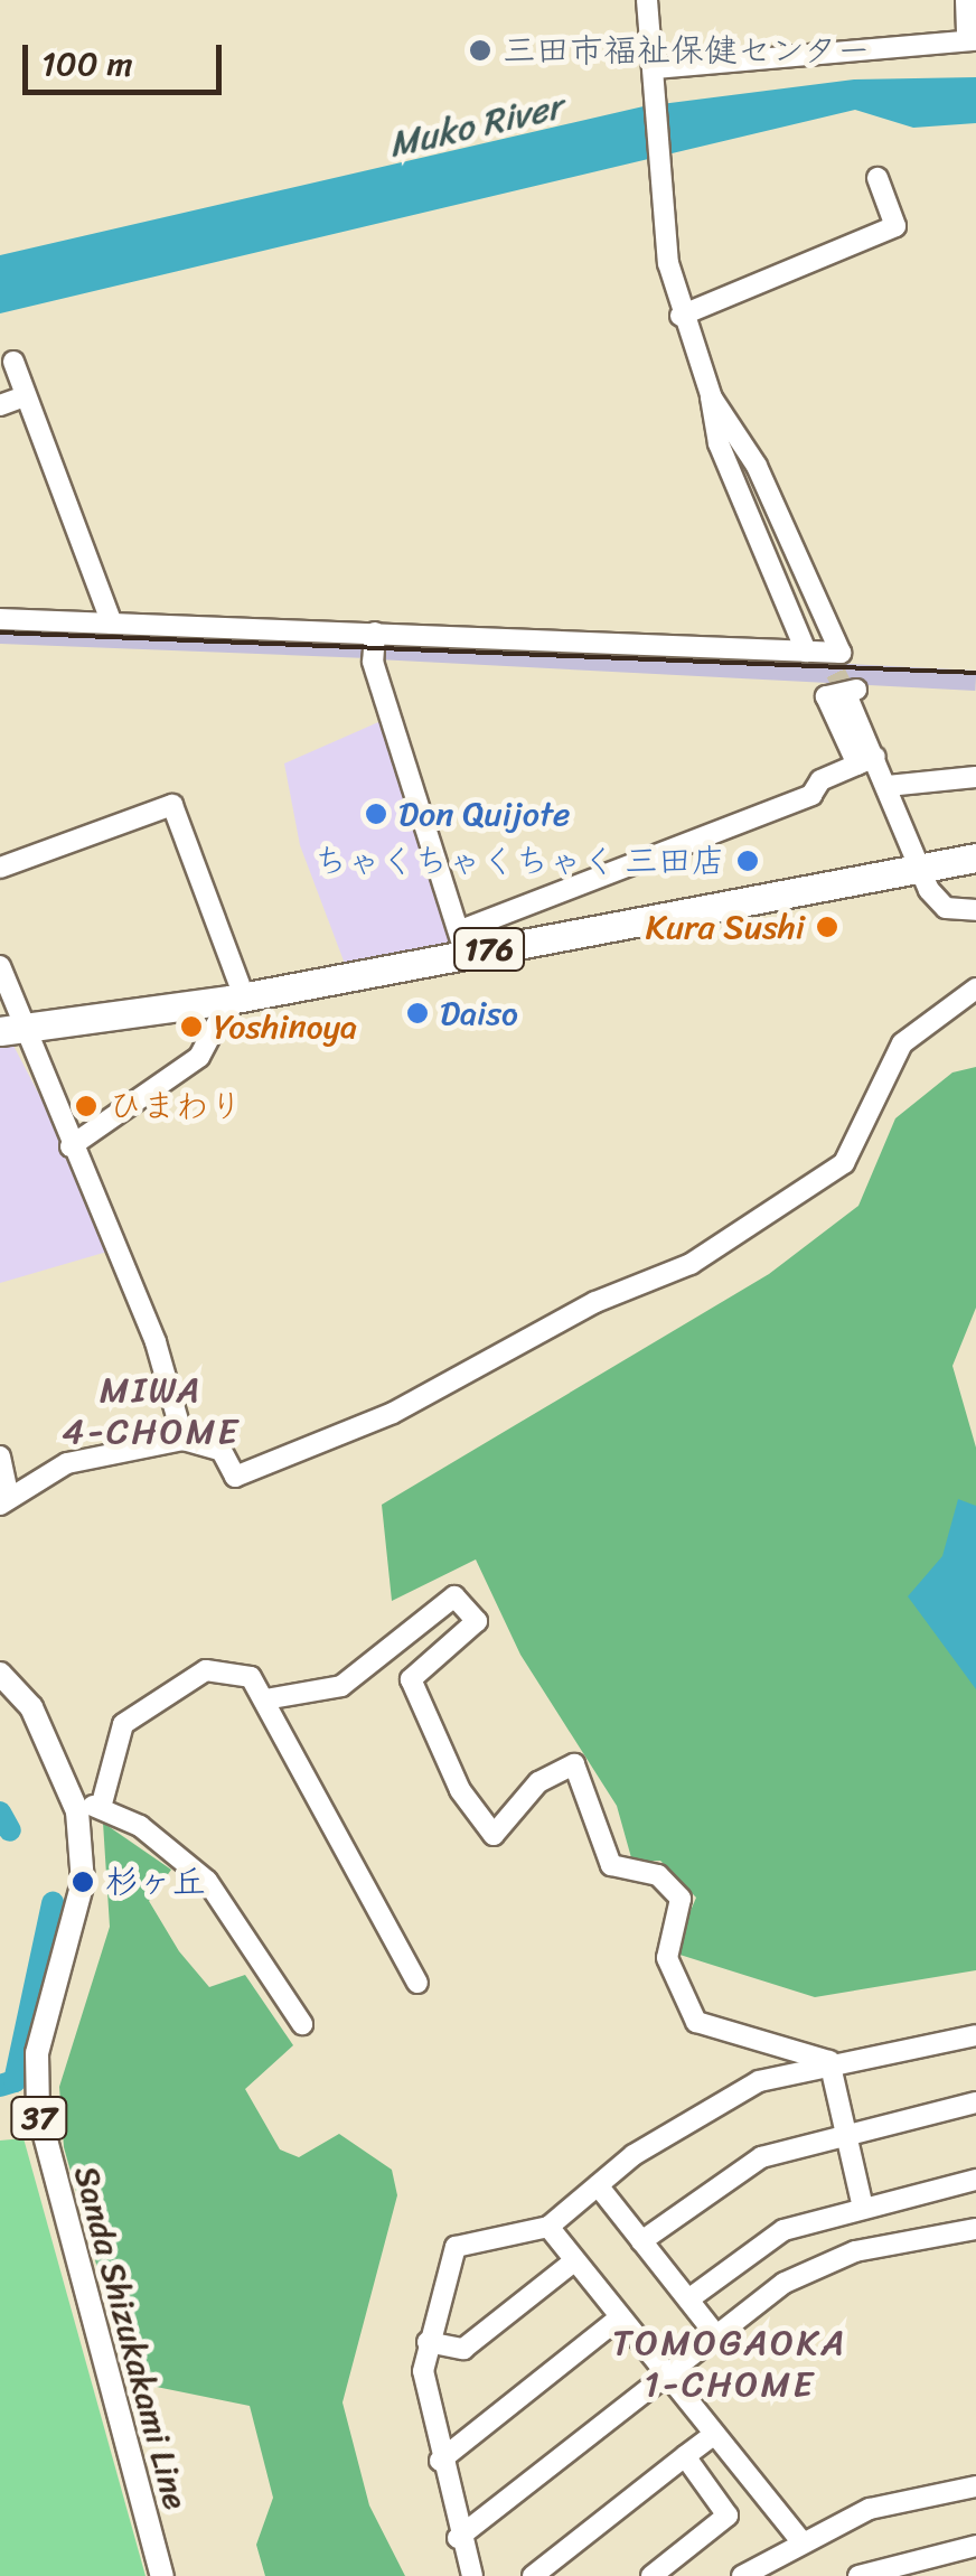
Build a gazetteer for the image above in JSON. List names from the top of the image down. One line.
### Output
{"streets":{"highway":["176"],"main road":["37","Sanda Shizukakami Line"]},"districts":["MIWA 4-CHOME","TOMOGAOKA 1-CHOME"],"water":["Muko River"],"places":["三田市福祉保健センター","Don Quijote","ちゃくちゃくちゃく 三田店","Kura Sushi","Daiso","Yoshinoya","ひまわり","杉ヶ丘"],"scale_bar":"100 m"}
